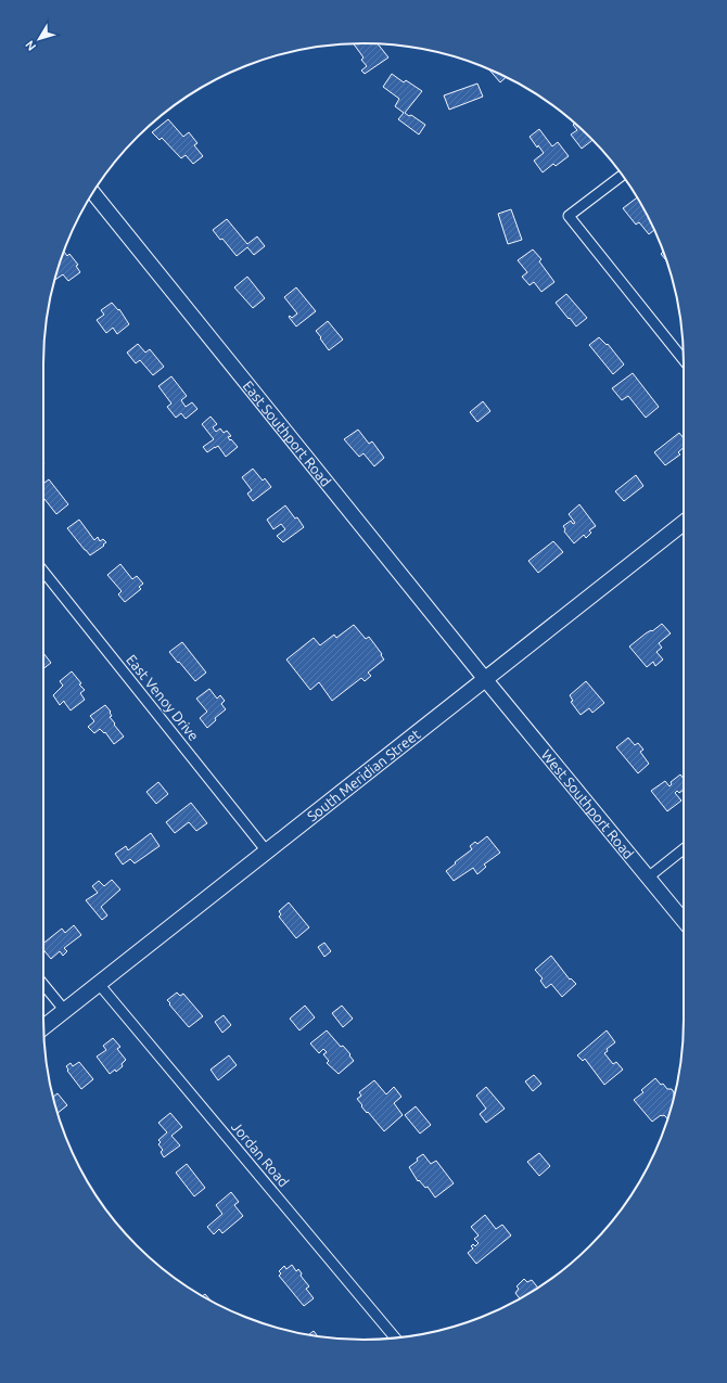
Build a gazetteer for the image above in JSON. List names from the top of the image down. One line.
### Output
{"streets":{"main road":["East Southport Road","South Meridian Street","West Southport Road"],"street":["East Venoy Drive","Jordan Road"]},"crossings":[["East Southport Road","South Meridian Street"],["East Southport Road","West Southport Road"],["East Venoy Drive","South Meridian Street"],["South Meridian Street","West Southport Road"],["South Meridian Street","Jordan Road"]],"north":"bottom left"}
